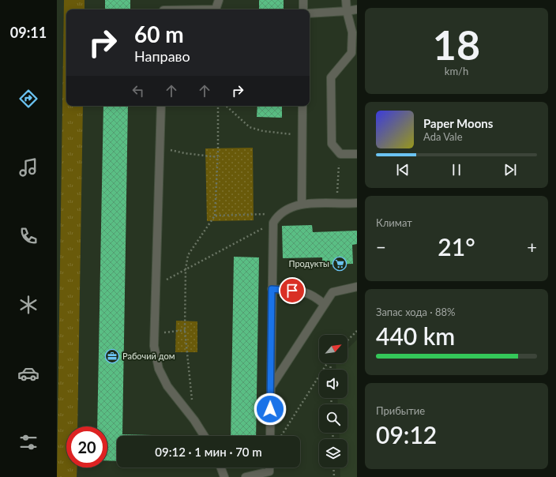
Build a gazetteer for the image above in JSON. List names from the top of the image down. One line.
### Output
{"places":{"supermarket":["Продукты"],"office":["Рабочий дом"]},"north":"top right","page":{"tabs":"09:11","tile":[["18","km/h"],"Климат",["Запас хода · 88%","440 km"],["Прибытие","09:12"]],"turn":["60 m","Направо"],"song":["Paper Moons","Ada Vale"],"heat":["−","21°","+"],"limit":"20","trip":"09:12 · 1 мин · 70 m"}}
